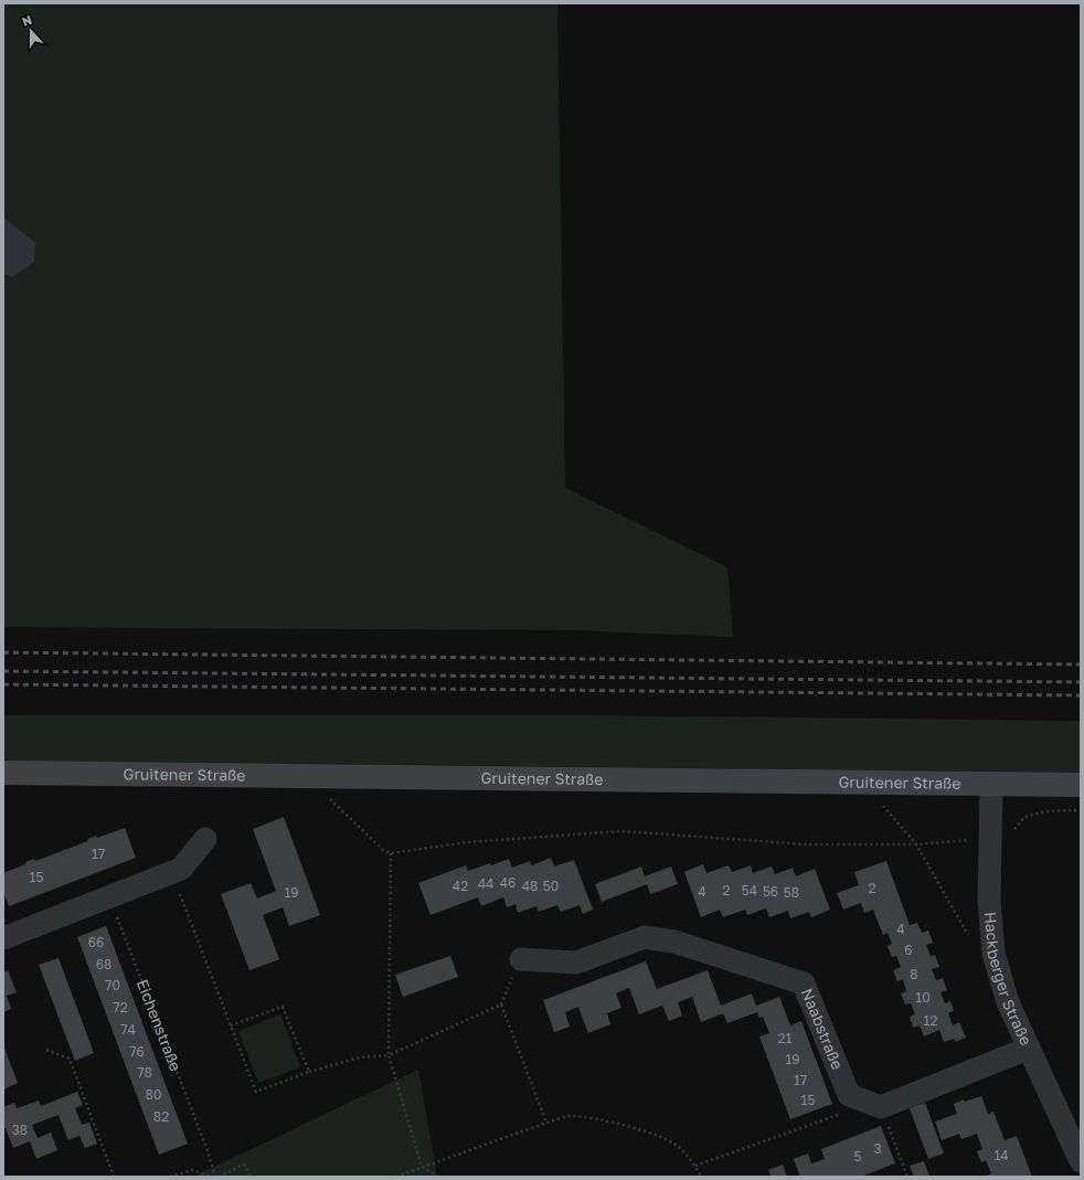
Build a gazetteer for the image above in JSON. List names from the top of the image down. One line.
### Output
{"streets":{"main road":["Gruitener Straße"],"street":["Hackberger Straße","Naabstraße"],"path":["Eichenstraße"]},"crossings":[["Gruitener Straße","Hackberger Straße"]],"house_numbers":["17","15","46","44","42","48","50","2","2","54","4","56","19","58","4","66","6","68","8","70","10","72","12","74","21","76","19","78","17","80","15","82","38","3","14","5"],"north":"top"}
